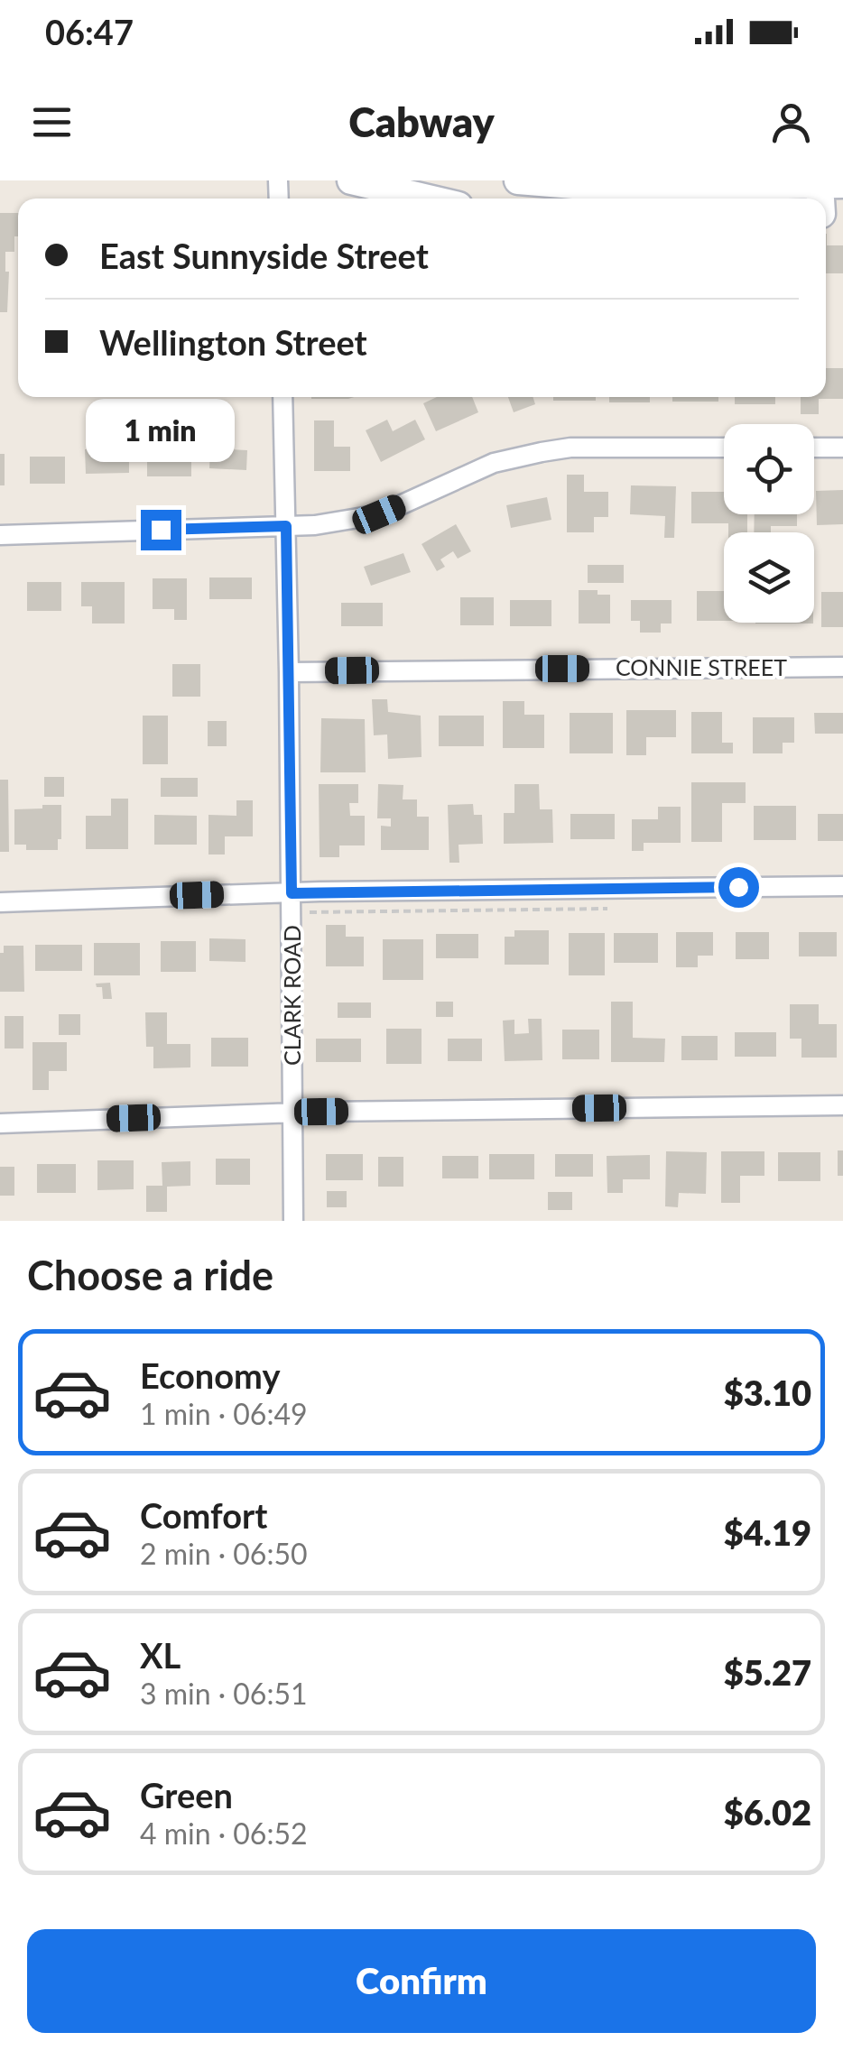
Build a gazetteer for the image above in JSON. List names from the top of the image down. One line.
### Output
{"streets":{"street":["CONNIE STREET","CLARK ROAD"]},"crossings":[["CONNIE STREET","CLARK ROAD"]],"page":{"status":"06:47","header":"Cabway","banner":["East Sunnyside Street","Wellington Street"],"bubble":"1 min","heading":"Choose a ride","list":[{"name":"Economy","note":"1 min · 06:49","value":"$3.10"},{"name":"Comfort","note":"2 min · 06:50","value":"$4.19"},{"name":"XL","note":"3 min · 06:51","value":"$5.27"},{"name":"Green","note":"4 min · 06:52","value":"$6.02"}],"buttons":"Confirm"}}
